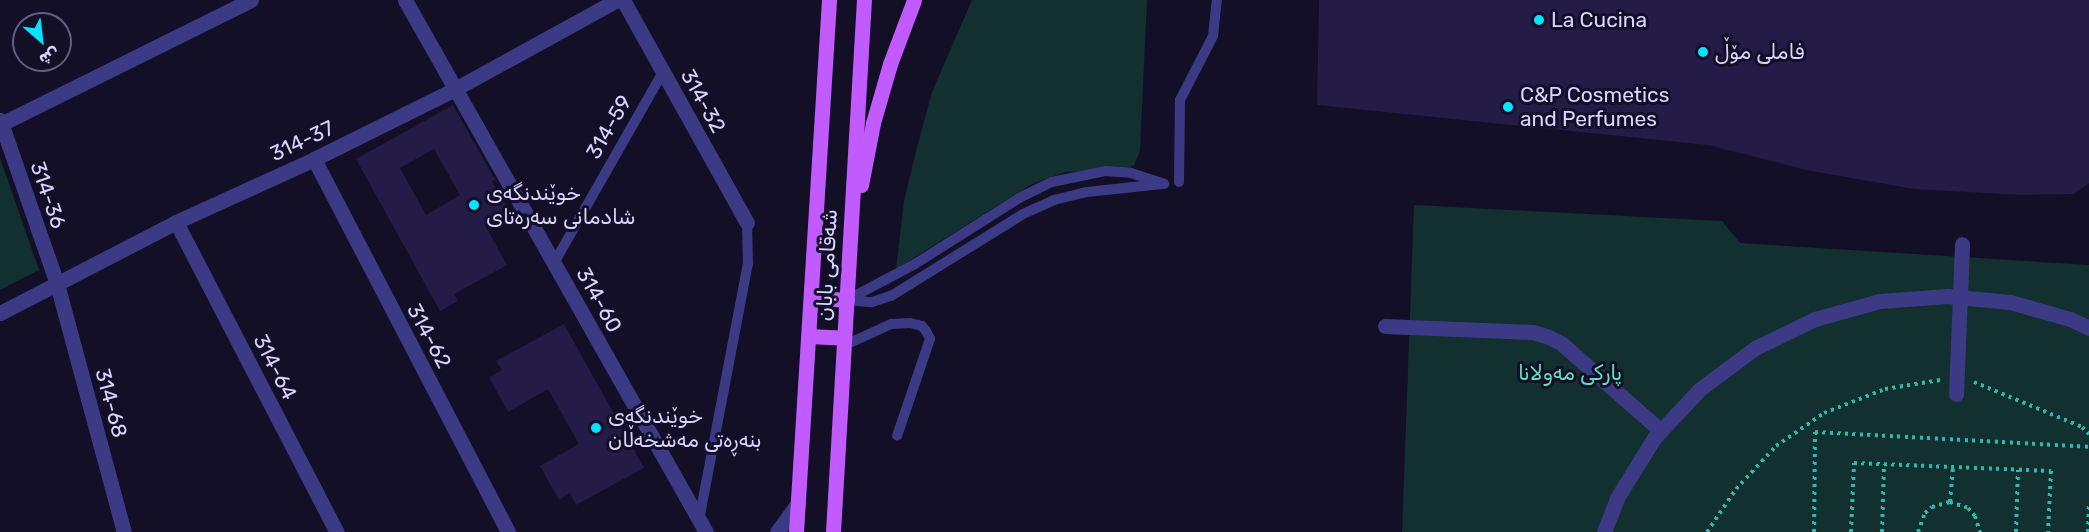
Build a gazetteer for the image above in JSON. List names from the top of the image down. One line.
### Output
{"streets":{"main road":["شەقامی بابان"],"street":["314-32","314-37","314-36","314-60","314-62","314-64","314-68"],"lane":["314-59"]},"crossings":[["314-32","314-59"],["314-59","314-60"],["314-37","314-36"],["314-37","314-60"],["314-37","314-62"],["314-37","314-64"],["314-37","314-68"],["314-36","314-68"]],"parks":["پارکی مەولانا"],"places":["La Cucina","فاملی مۆڵ","C&P Cosmetics and Perfumes","خوێندنگەی شادمانی سەرەتای","خوێندنگەی بنەڕەتی مەشخەڵان"],"north":"bottom right"}
